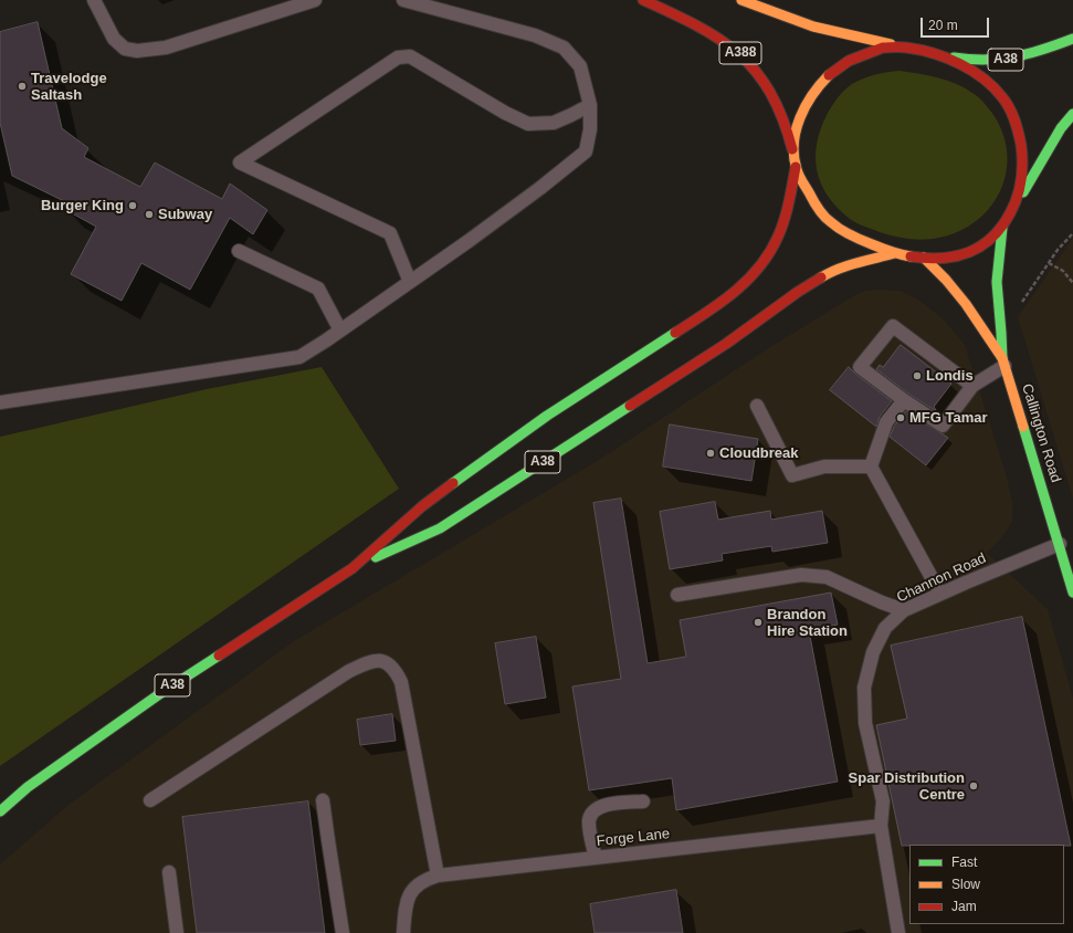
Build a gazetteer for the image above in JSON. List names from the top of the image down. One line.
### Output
{"streets":{"main road":["A388","A38","Callington Road"],"lane":["Channon Road","Forge Lane"]},"crossings":[["Callington Road","Channon Road"],["Channon Road","Forge Lane"]],"places":["Travelodge Saltash","Burger King","Subway","Londis","MFG Tamar","Cloudbreak","Brandon Hire Station","Spar Distribution Centre"],"legend":["Fast","Slow","Jam"],"scale_bar":"20 m"}
